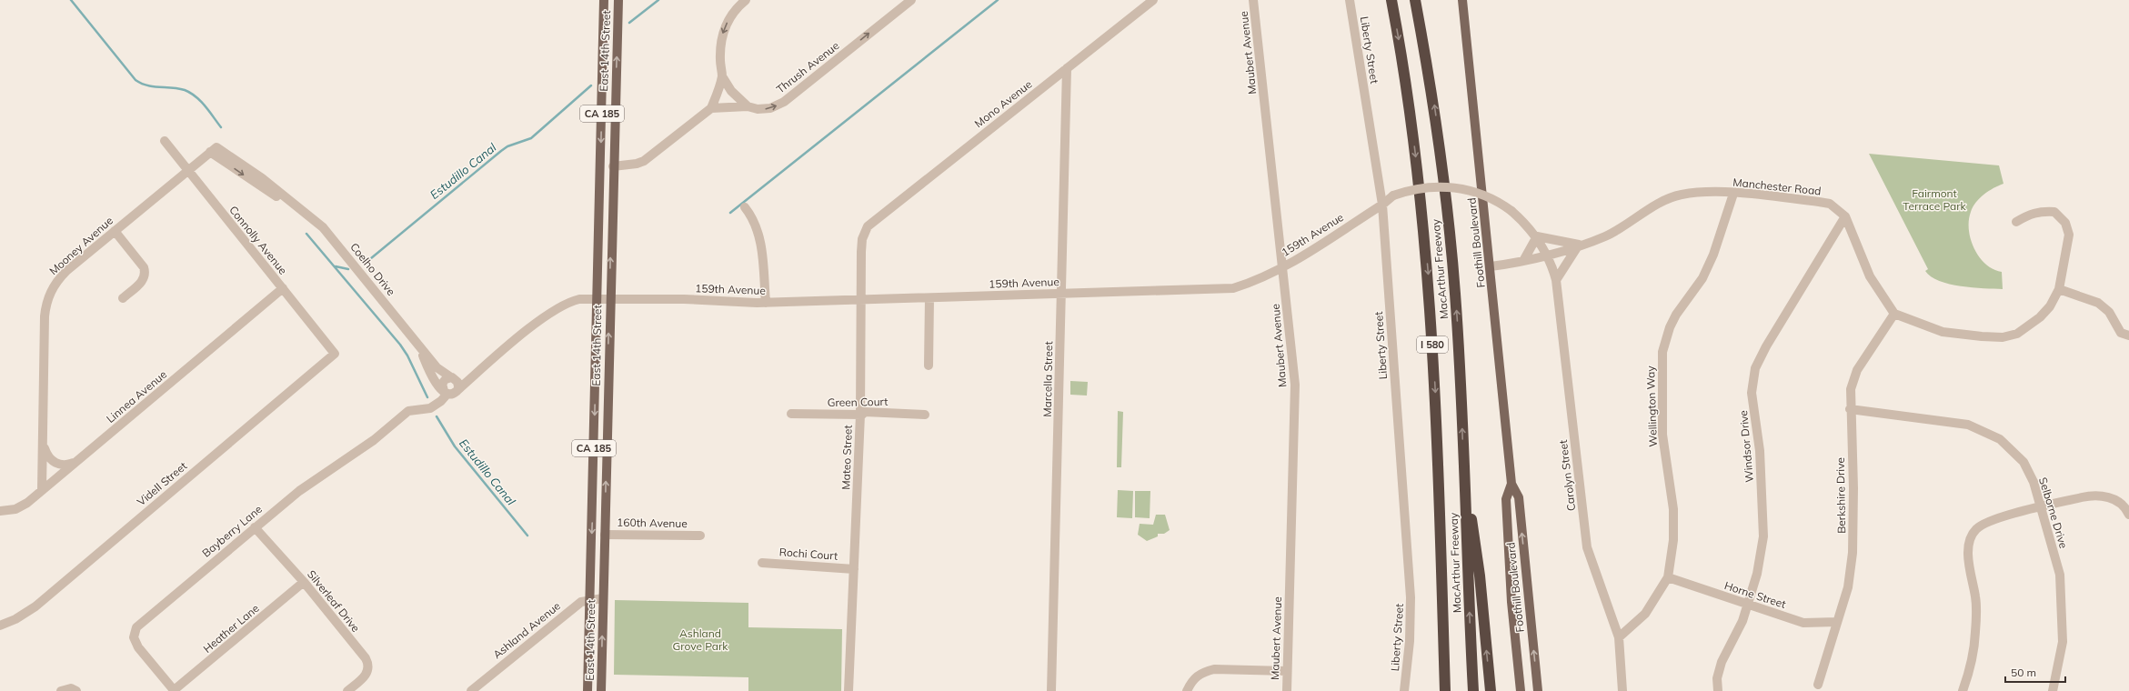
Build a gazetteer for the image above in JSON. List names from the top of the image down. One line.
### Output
{"streets":{"highway":["MacArthur Freeway","I 580"],"main road":["East 14th Street","CA 185","Foothill Boulevard"],"street":["Liberty Street","Maubert Avenue","Thrush Avenue","Mono Avenue","Manchester Road","159th Avenue","Connolly Avenue","Mooney Avenue","Coelho Drive","Marcella Street","Linnea Avenue","Green Court","Wellington Way","Windsor Drive","Mateo Street","Carolyn Street","Videll Street","Berkshire Drive","Selborne Drive","160th Avenue","Bayberry Lane","Rochi Court","Horne Street","Silverleaf Drive","Heather Lane","Ashland Avenue"]},"crossings":[["Liberty Street","159th Avenue"],["East 14th Street","159th Avenue"],["East 14th Street","160th Avenue"],["East 14th Street","Ashland Avenue"],["Maubert Avenue","159th Avenue"],["Mono Avenue","Marcella Street"],["Mono Avenue","Mateo Street"],["Manchester Road","159th Avenue"],["Manchester Road","Foothill Boulevard"],["Manchester Road","Wellington Way"],["Manchester Road","Windsor Drive"],["Manchester Road","Carolyn Street"],["Manchester Road","Berkshire Drive"],["159th Avenue","Coelho Drive"],["159th Avenue","Marcella Street"],["159th Avenue","Mateo Street"],["159th Avenue","Carolyn Street"],["159th Avenue","Bayberry Lane"],["Connolly Avenue","Mooney Avenue"],["Connolly Avenue","Linnea Avenue"],["Connolly Avenue","Videll Street"],["Mooney Avenue","Coelho Drive"],["Mooney Avenue","Linnea Avenue"],["Green Court","Mateo Street"],["Wellington Way","Carolyn Street"],["Wellington Way","Horne Street"],["Windsor Drive","Horne Street"],["Mateo Street","Rochi Court"],["Berkshire Drive","Selborne Drive"],["Berkshire Drive","Horne Street"],["Bayberry Lane","Silverleaf Drive"],["Bayberry Lane","Heather Lane"],["Silverleaf Drive","Heather Lane"]],"one_way":["Thrush Avenue"],"water":["Estudillo Canal"],"parks":["Fairmont Terrace Park","Ashland Grove Park"],"scale_bar":"50 m"}
